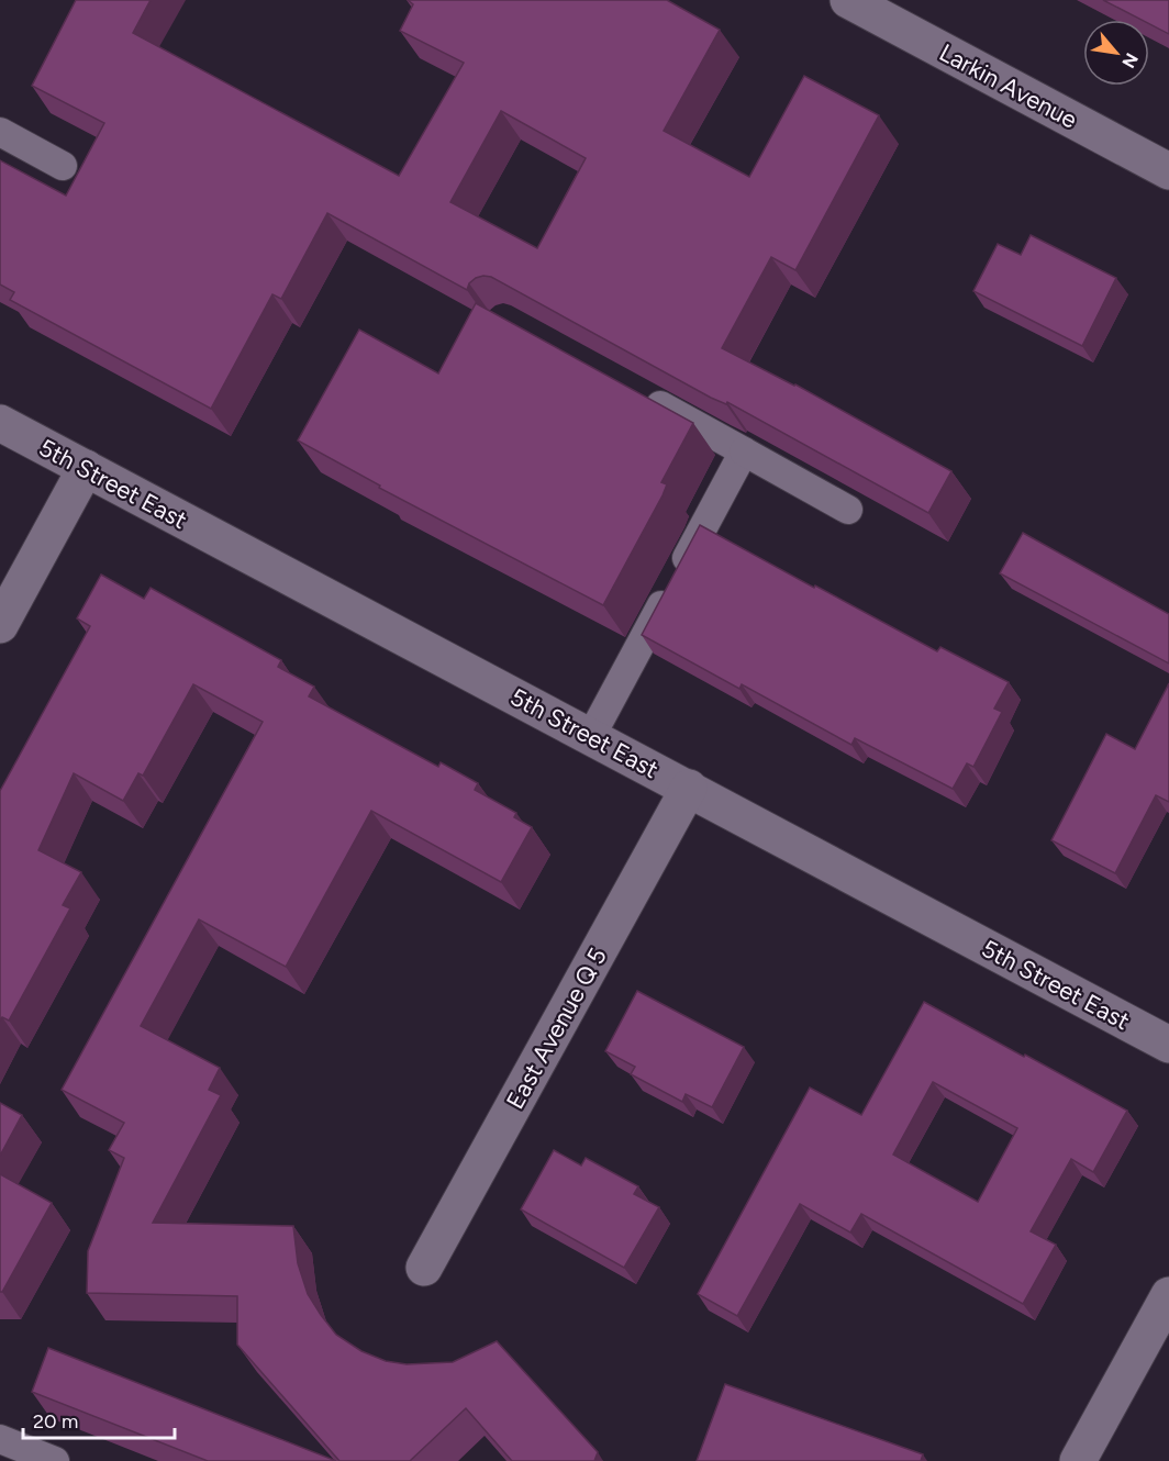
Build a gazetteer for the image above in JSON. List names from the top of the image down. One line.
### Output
{"streets":{"street":["Larkin Avenue","5th Street East","East Avenue Q 5"]},"crossings":[["5th Street East","East Avenue Q 5"]],"scale_bar":"20 m","north":"bottom right"}
